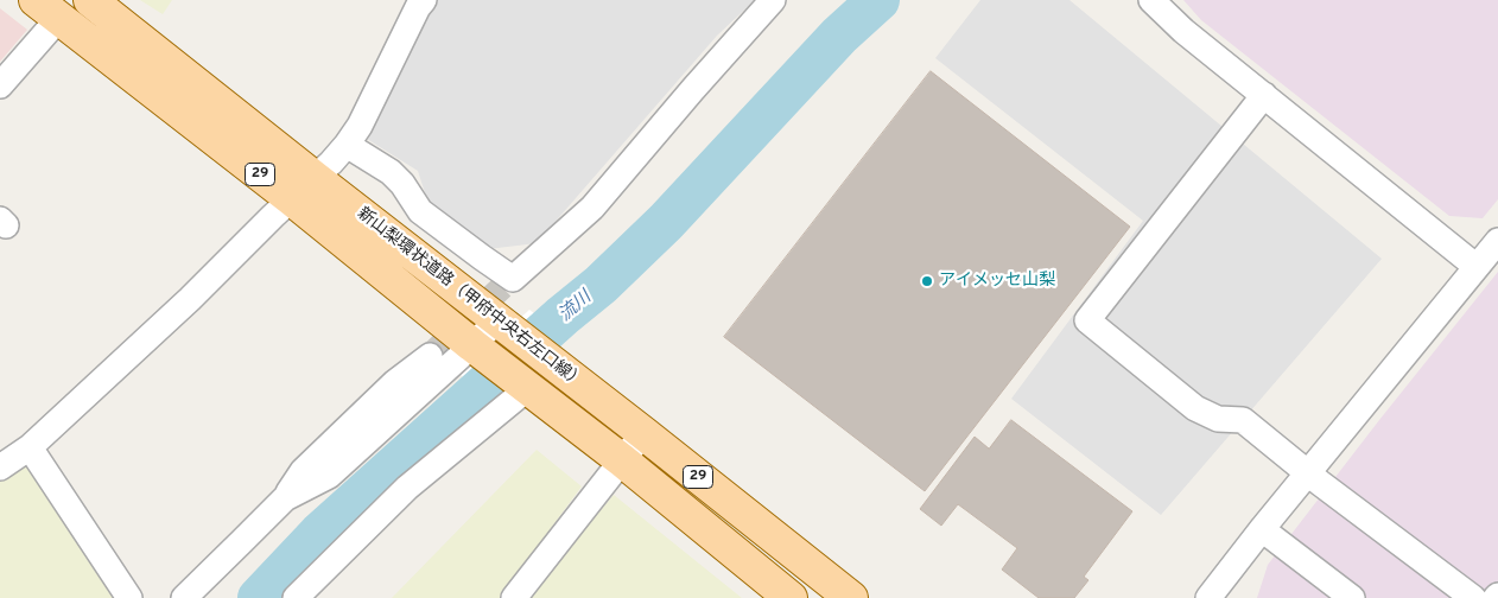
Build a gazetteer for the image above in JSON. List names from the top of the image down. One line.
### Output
{"streets":{"main road":["29","新山梨環状道路（甲府中央右左口線）"]},"water":["流川"],"places":["アイメッセ山梨"]}
